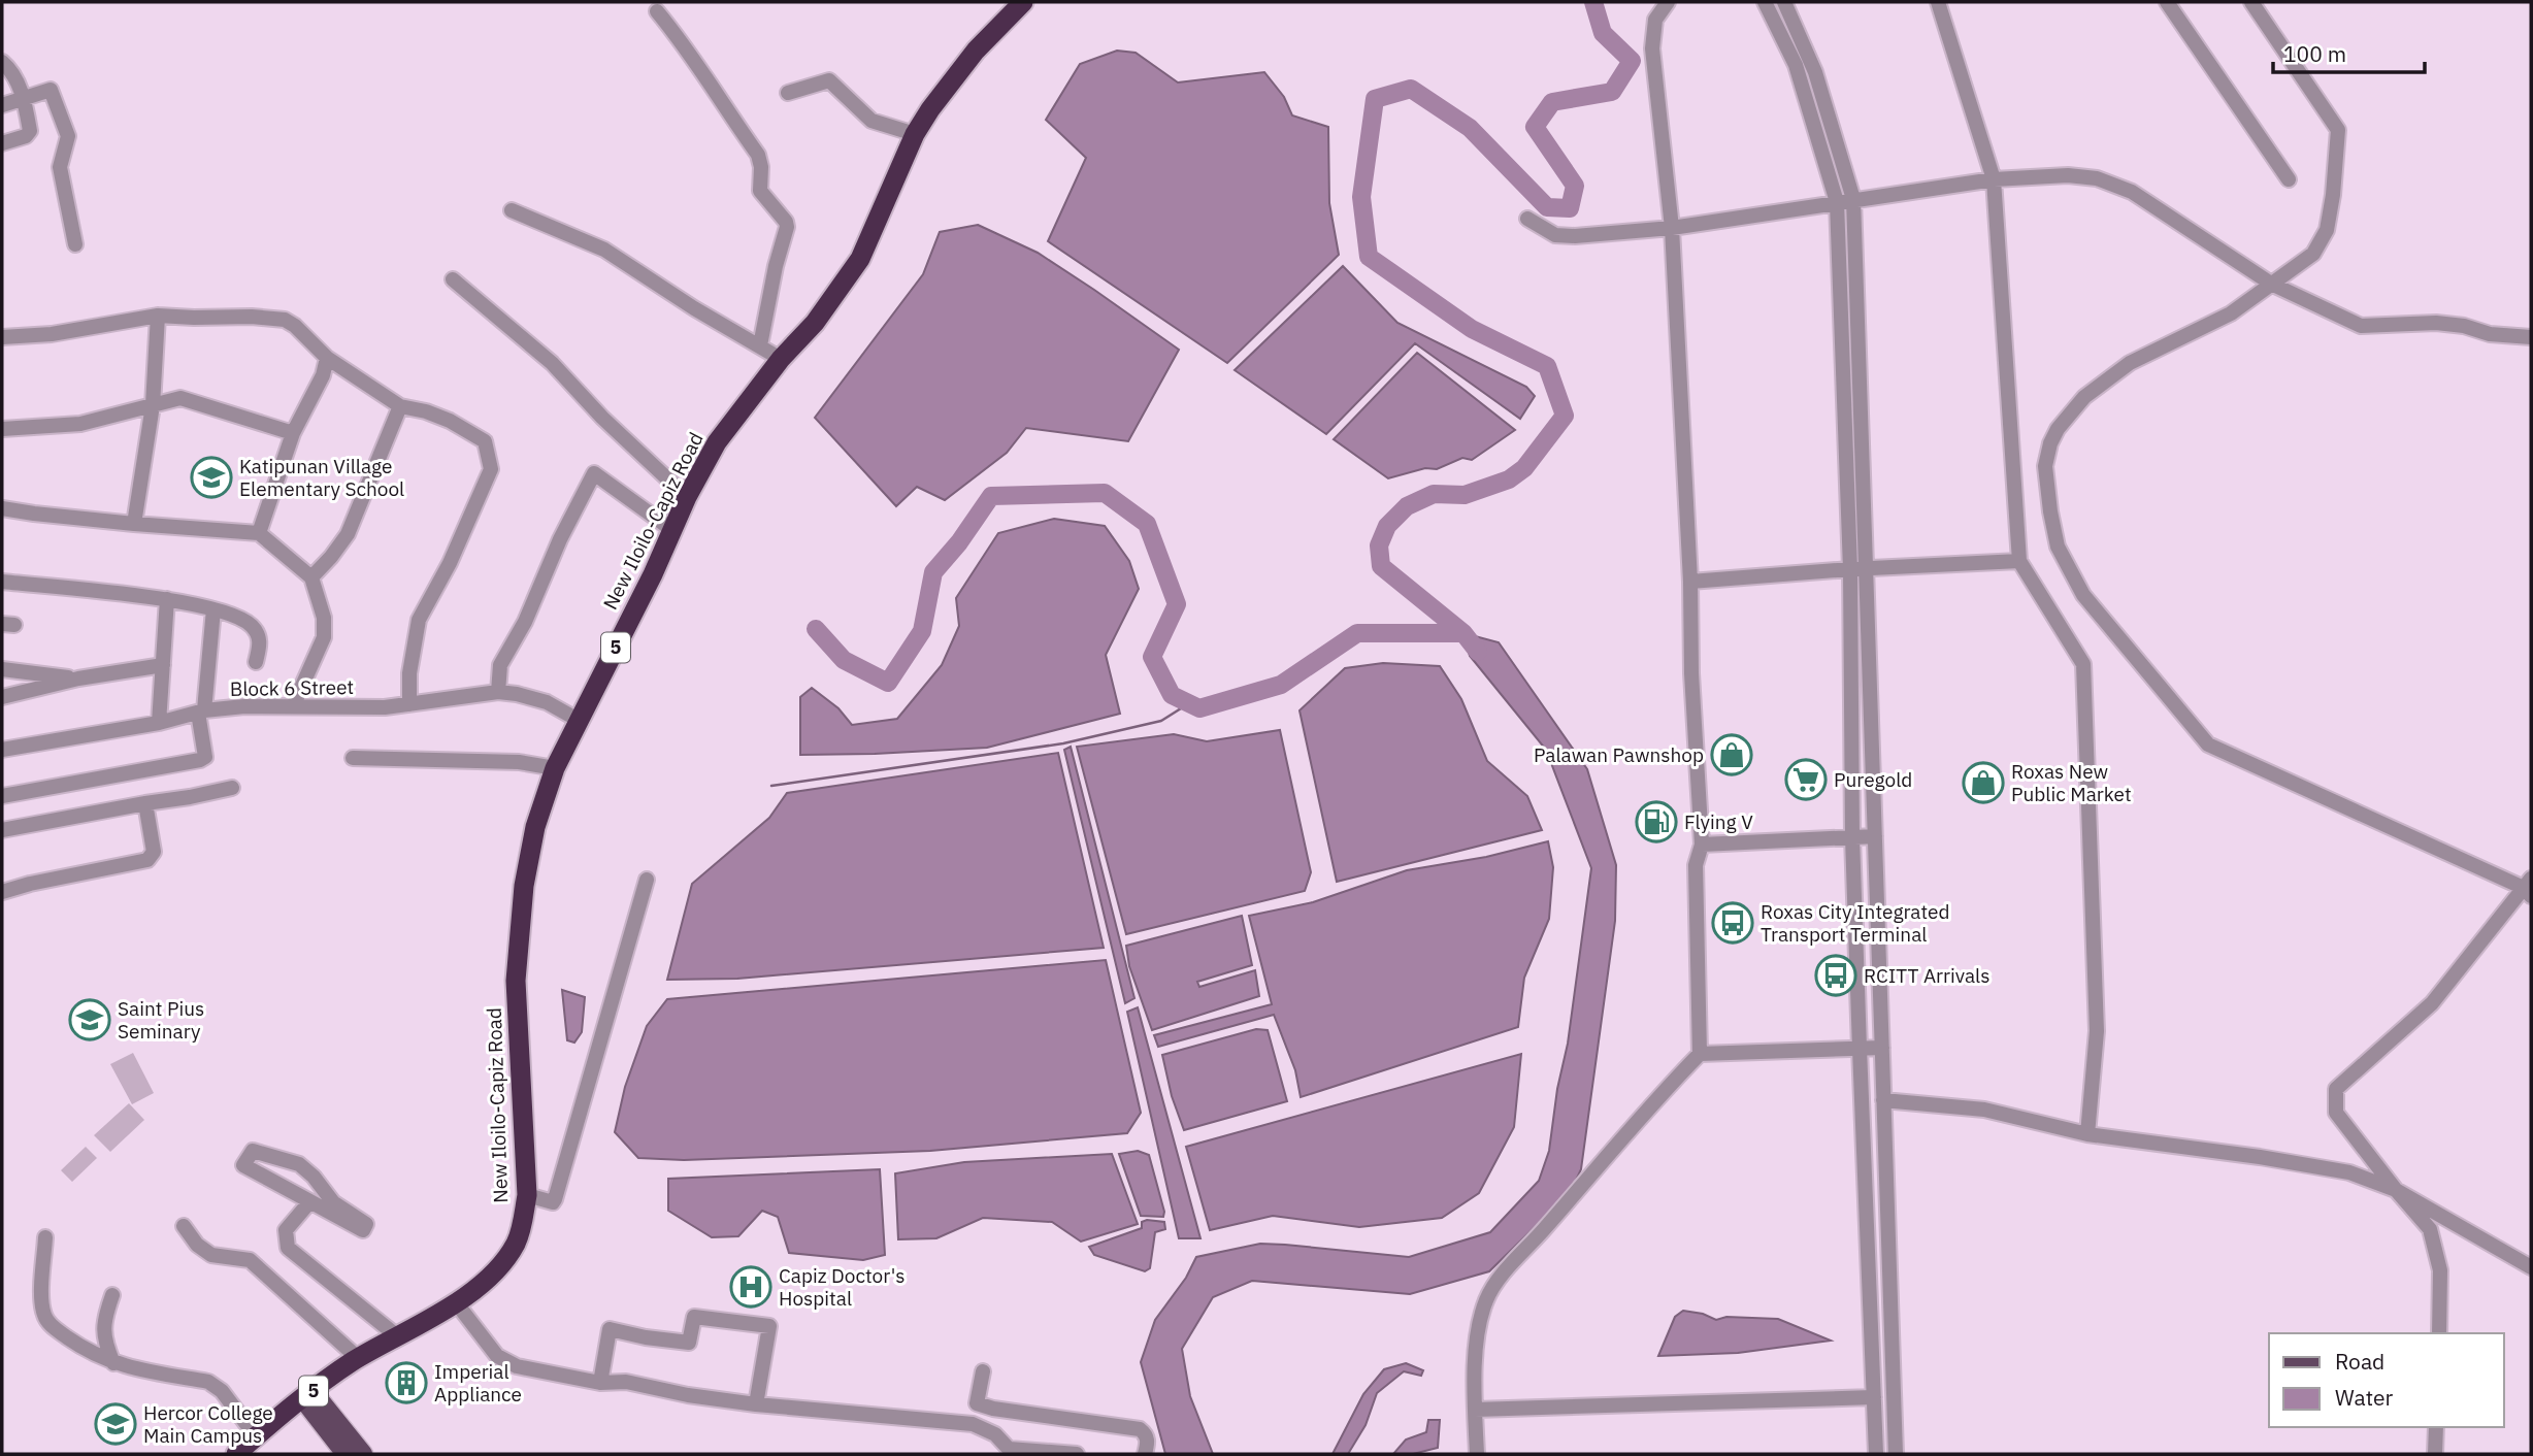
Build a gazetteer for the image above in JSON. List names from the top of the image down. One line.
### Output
{"streets":{"highway":["New Iloilo-Capiz Road","5"],"street":["Block 6 Street"]},"crossings":[["New Iloilo-Capiz Road","5"],["New Iloilo-Capiz Road","Block 6 Street"]],"places":{"school or university":["Katipunan Village Elementary School","Saint Pius Seminary","Hercor College Main Campus"],"shop":["Palawan Pawnshop","Roxas New Public Market"],"supermarket":["Puregold"],"fuel station":["Flying V"],"bus stop":["Roxas City Integrated Transport Terminal","RCITT Arrivals"],"hospital":["Capiz Doctor's Hospital"],"building":["Imperial Appliance"]},"legend":["Road","Water"],"scale_bar":"100 m"}
